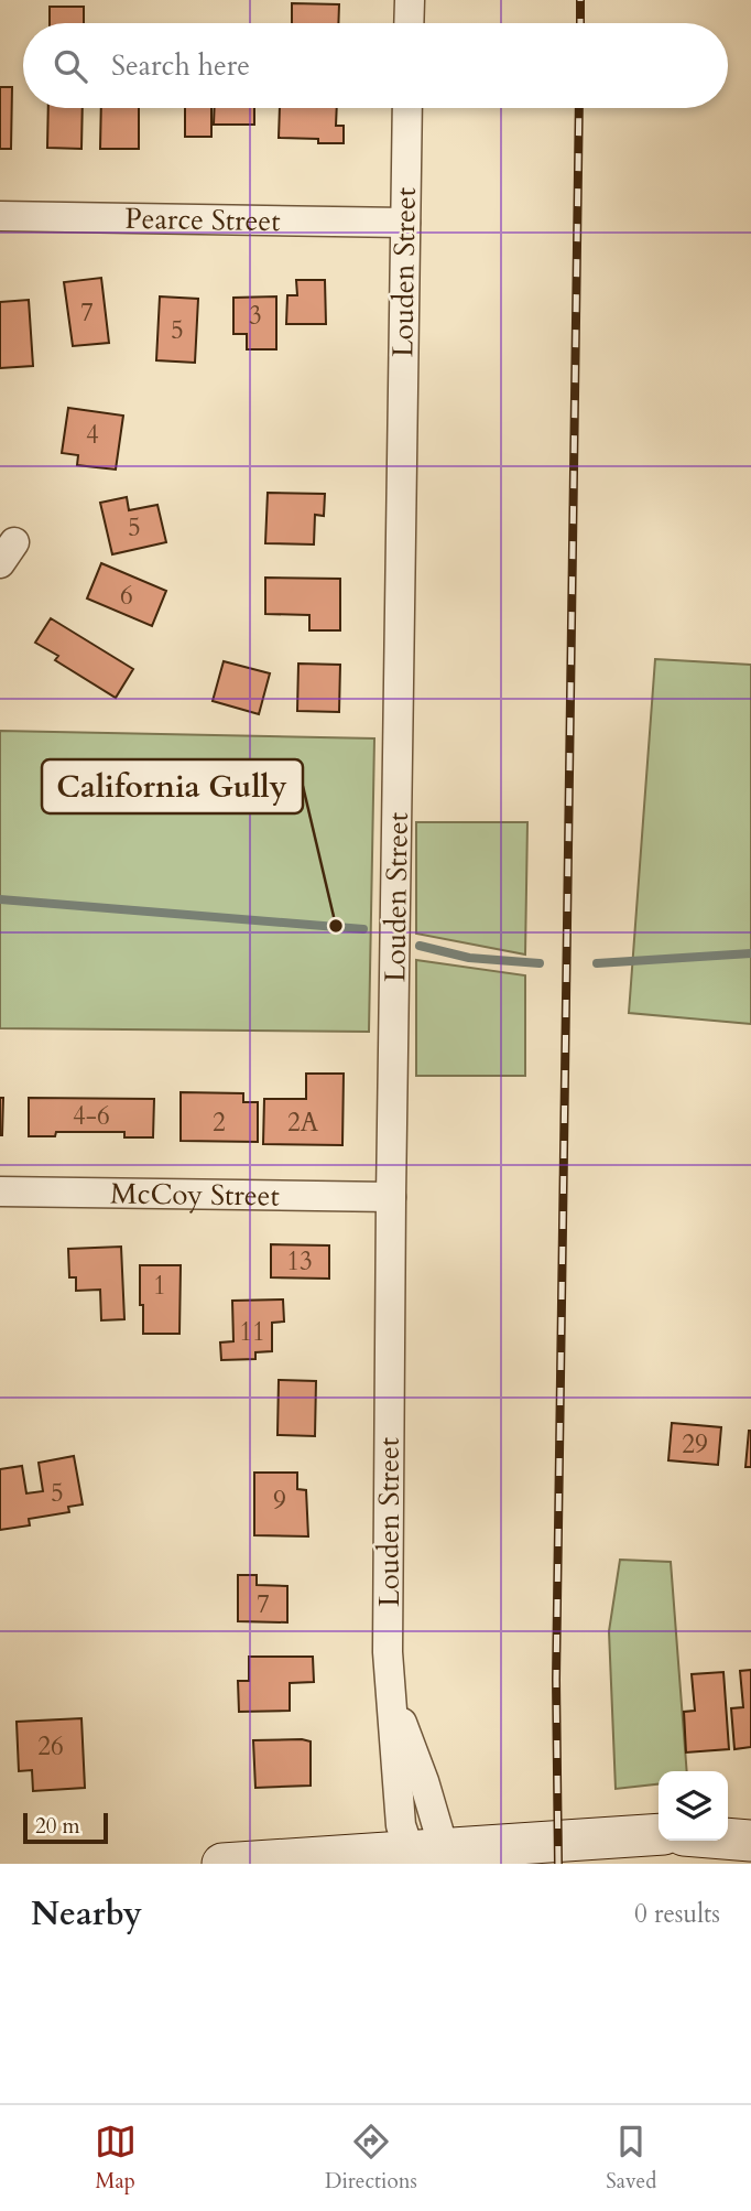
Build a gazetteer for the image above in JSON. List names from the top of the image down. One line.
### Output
{"streets":{"street":["Pearce Street","Louden Street","McCoy Street"]},"crossings":[["Pearce Street","Louden Street"],["Louden Street","McCoy Street"]],"places":["California Gully"],"house_numbers":["7","3","5","4","5","6","4-6","2","2A","13","1","11","29","5","9","7","26"],"scale_bar":"20 m","page":{"search":"Search here","scale":"20 m","heading":["Nearby","0 results"],"nav":["Map","Directions","Saved"]}}
